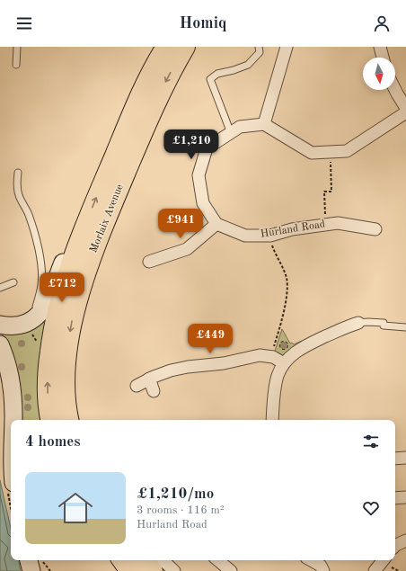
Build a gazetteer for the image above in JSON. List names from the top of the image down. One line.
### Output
{"streets":{"highway":["Morlaix Avenue"],"street":["Hurland Road"]},"north":"bottom","page":{"header":"Homiq","price":["£1,210","£941","£712","£449"],"heading":"4 homes","list":[{"name":"£1,210/mo","note":"3 rooms · 116 m² · Hurland Road"}]}}
